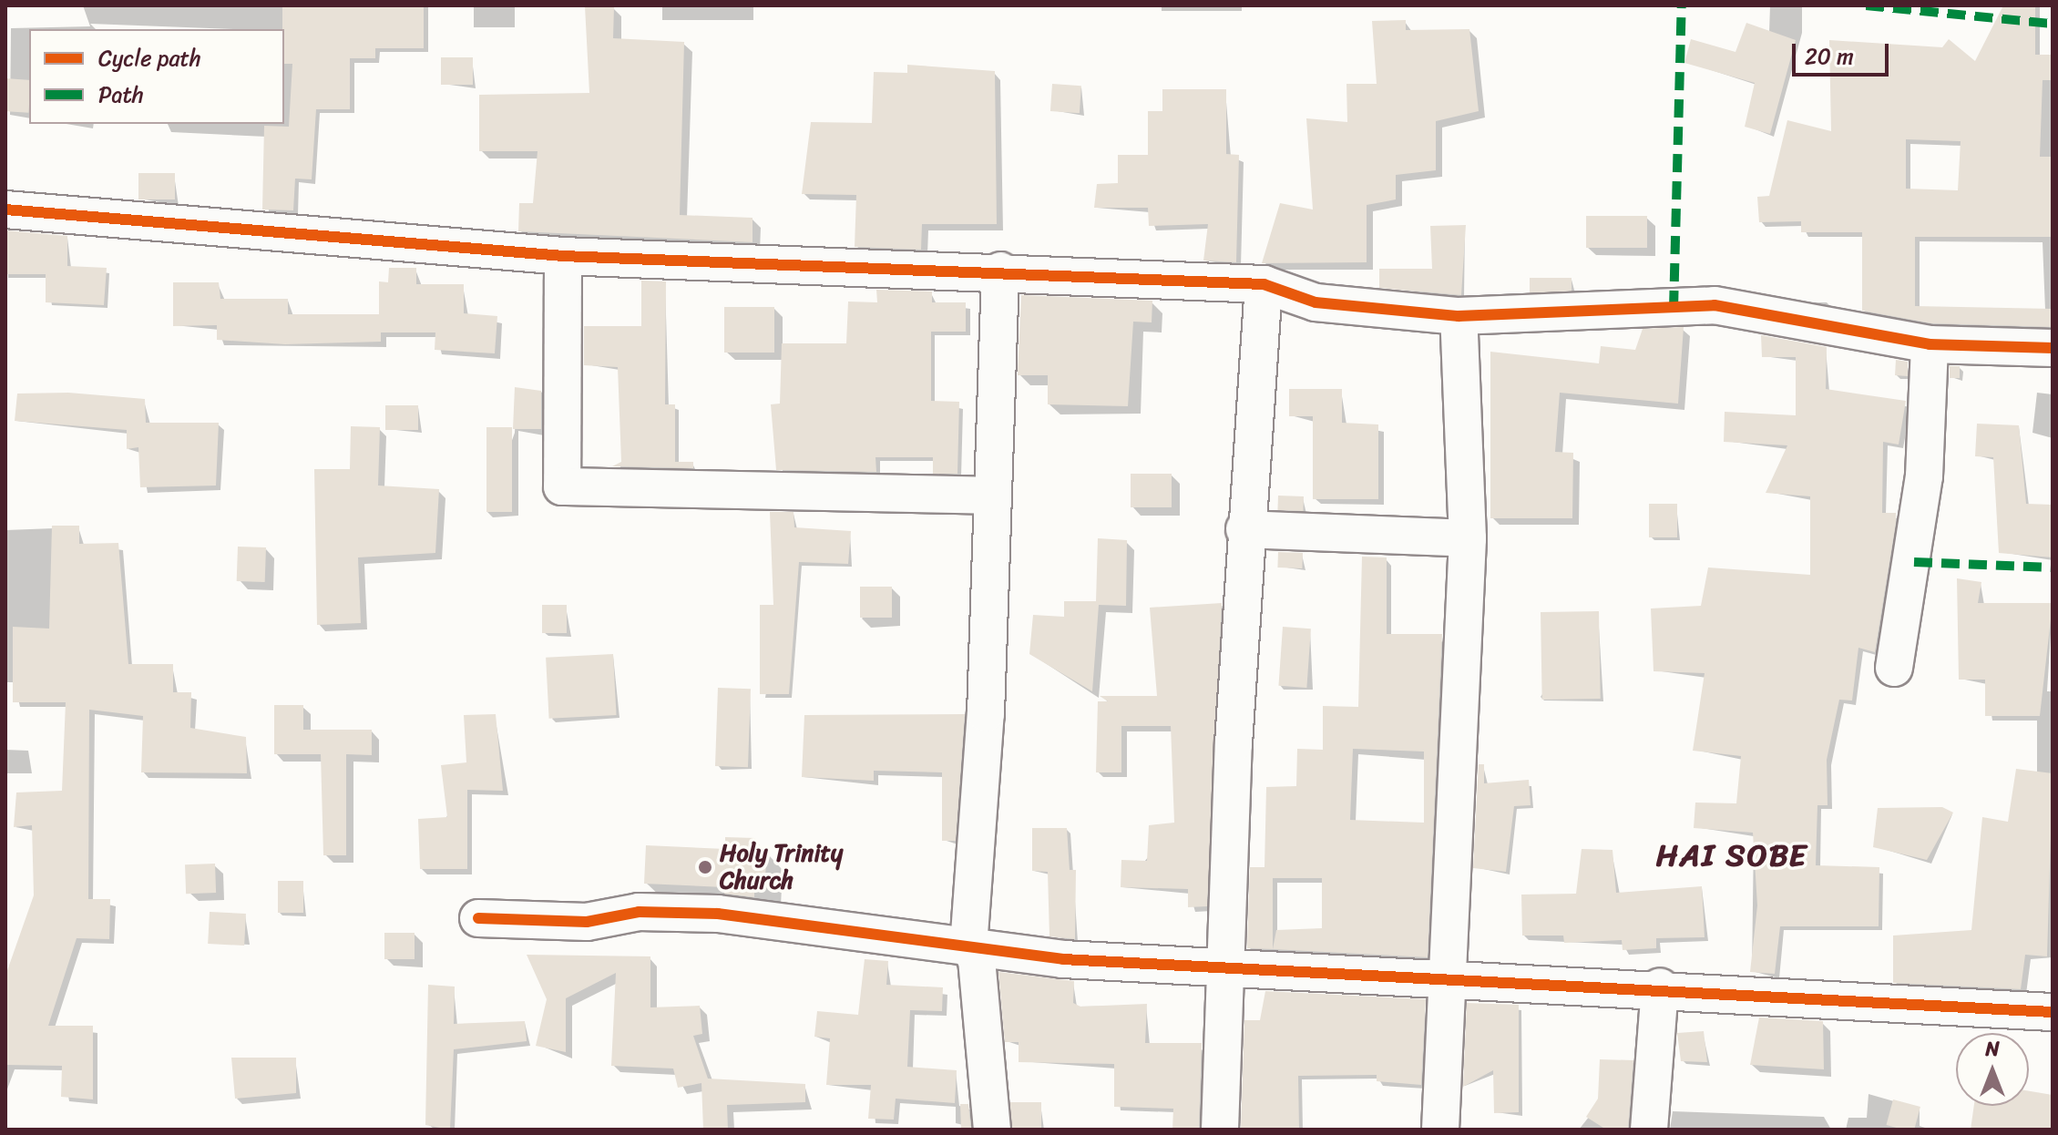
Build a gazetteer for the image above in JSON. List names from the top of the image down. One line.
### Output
{"districts":["HAI SOBE"],"places":["Holy Trinity Church"],"legend":["Cycle path","Path"],"scale_bar":"20 m","north":"top"}
